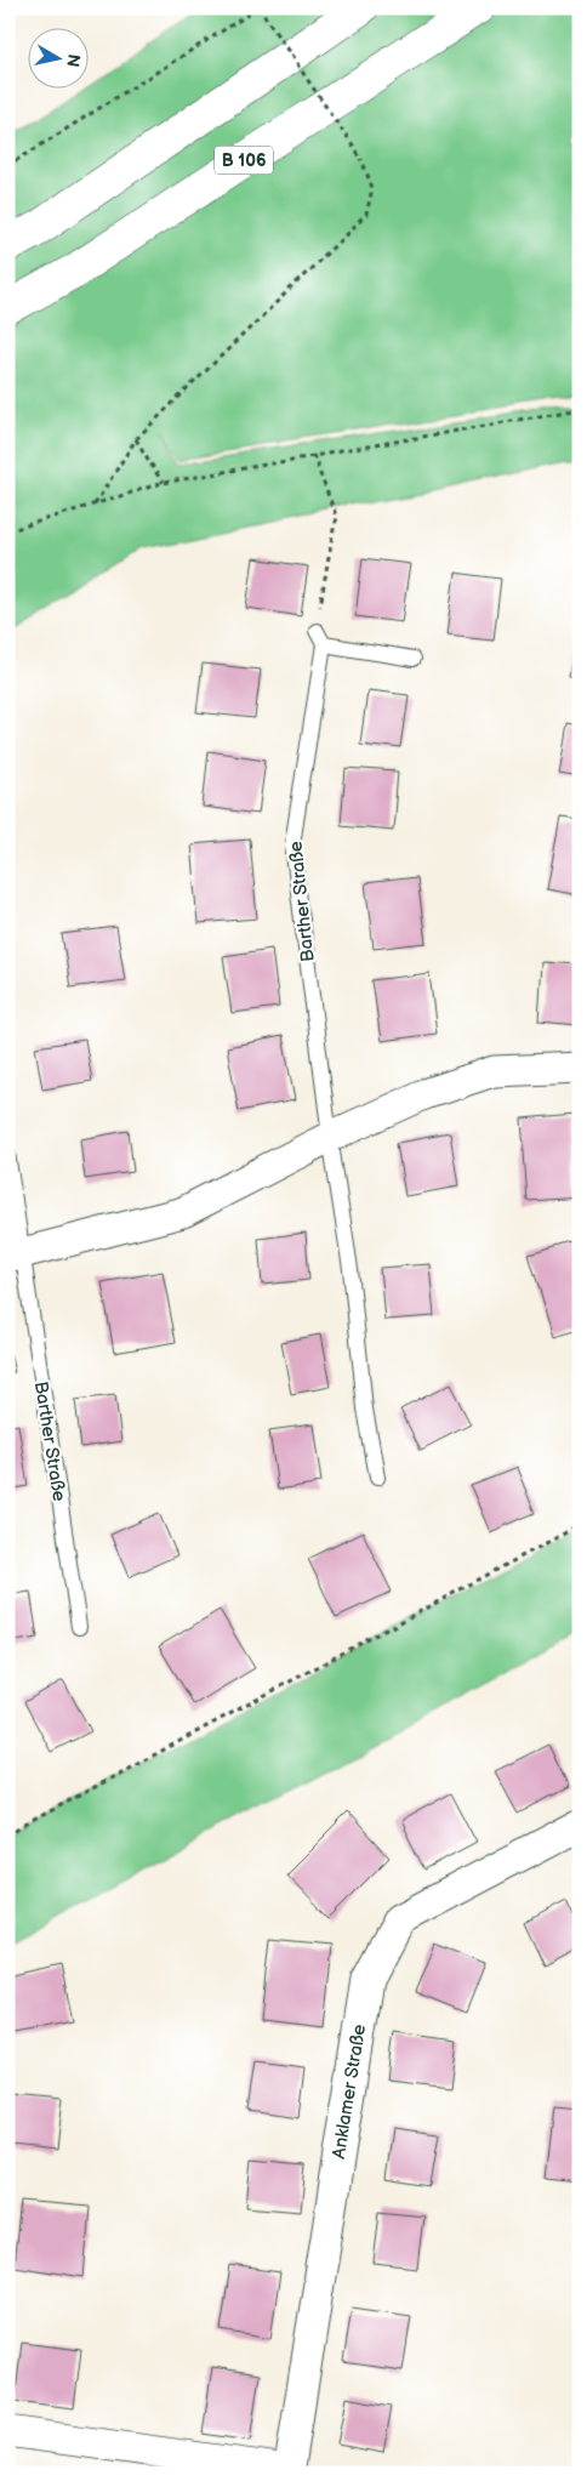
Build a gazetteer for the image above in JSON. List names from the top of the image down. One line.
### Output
{"streets":{"highway":["B 106"],"street":["Anklamer Straße"],"lane":["Barther Straße"]},"north":"right"}
